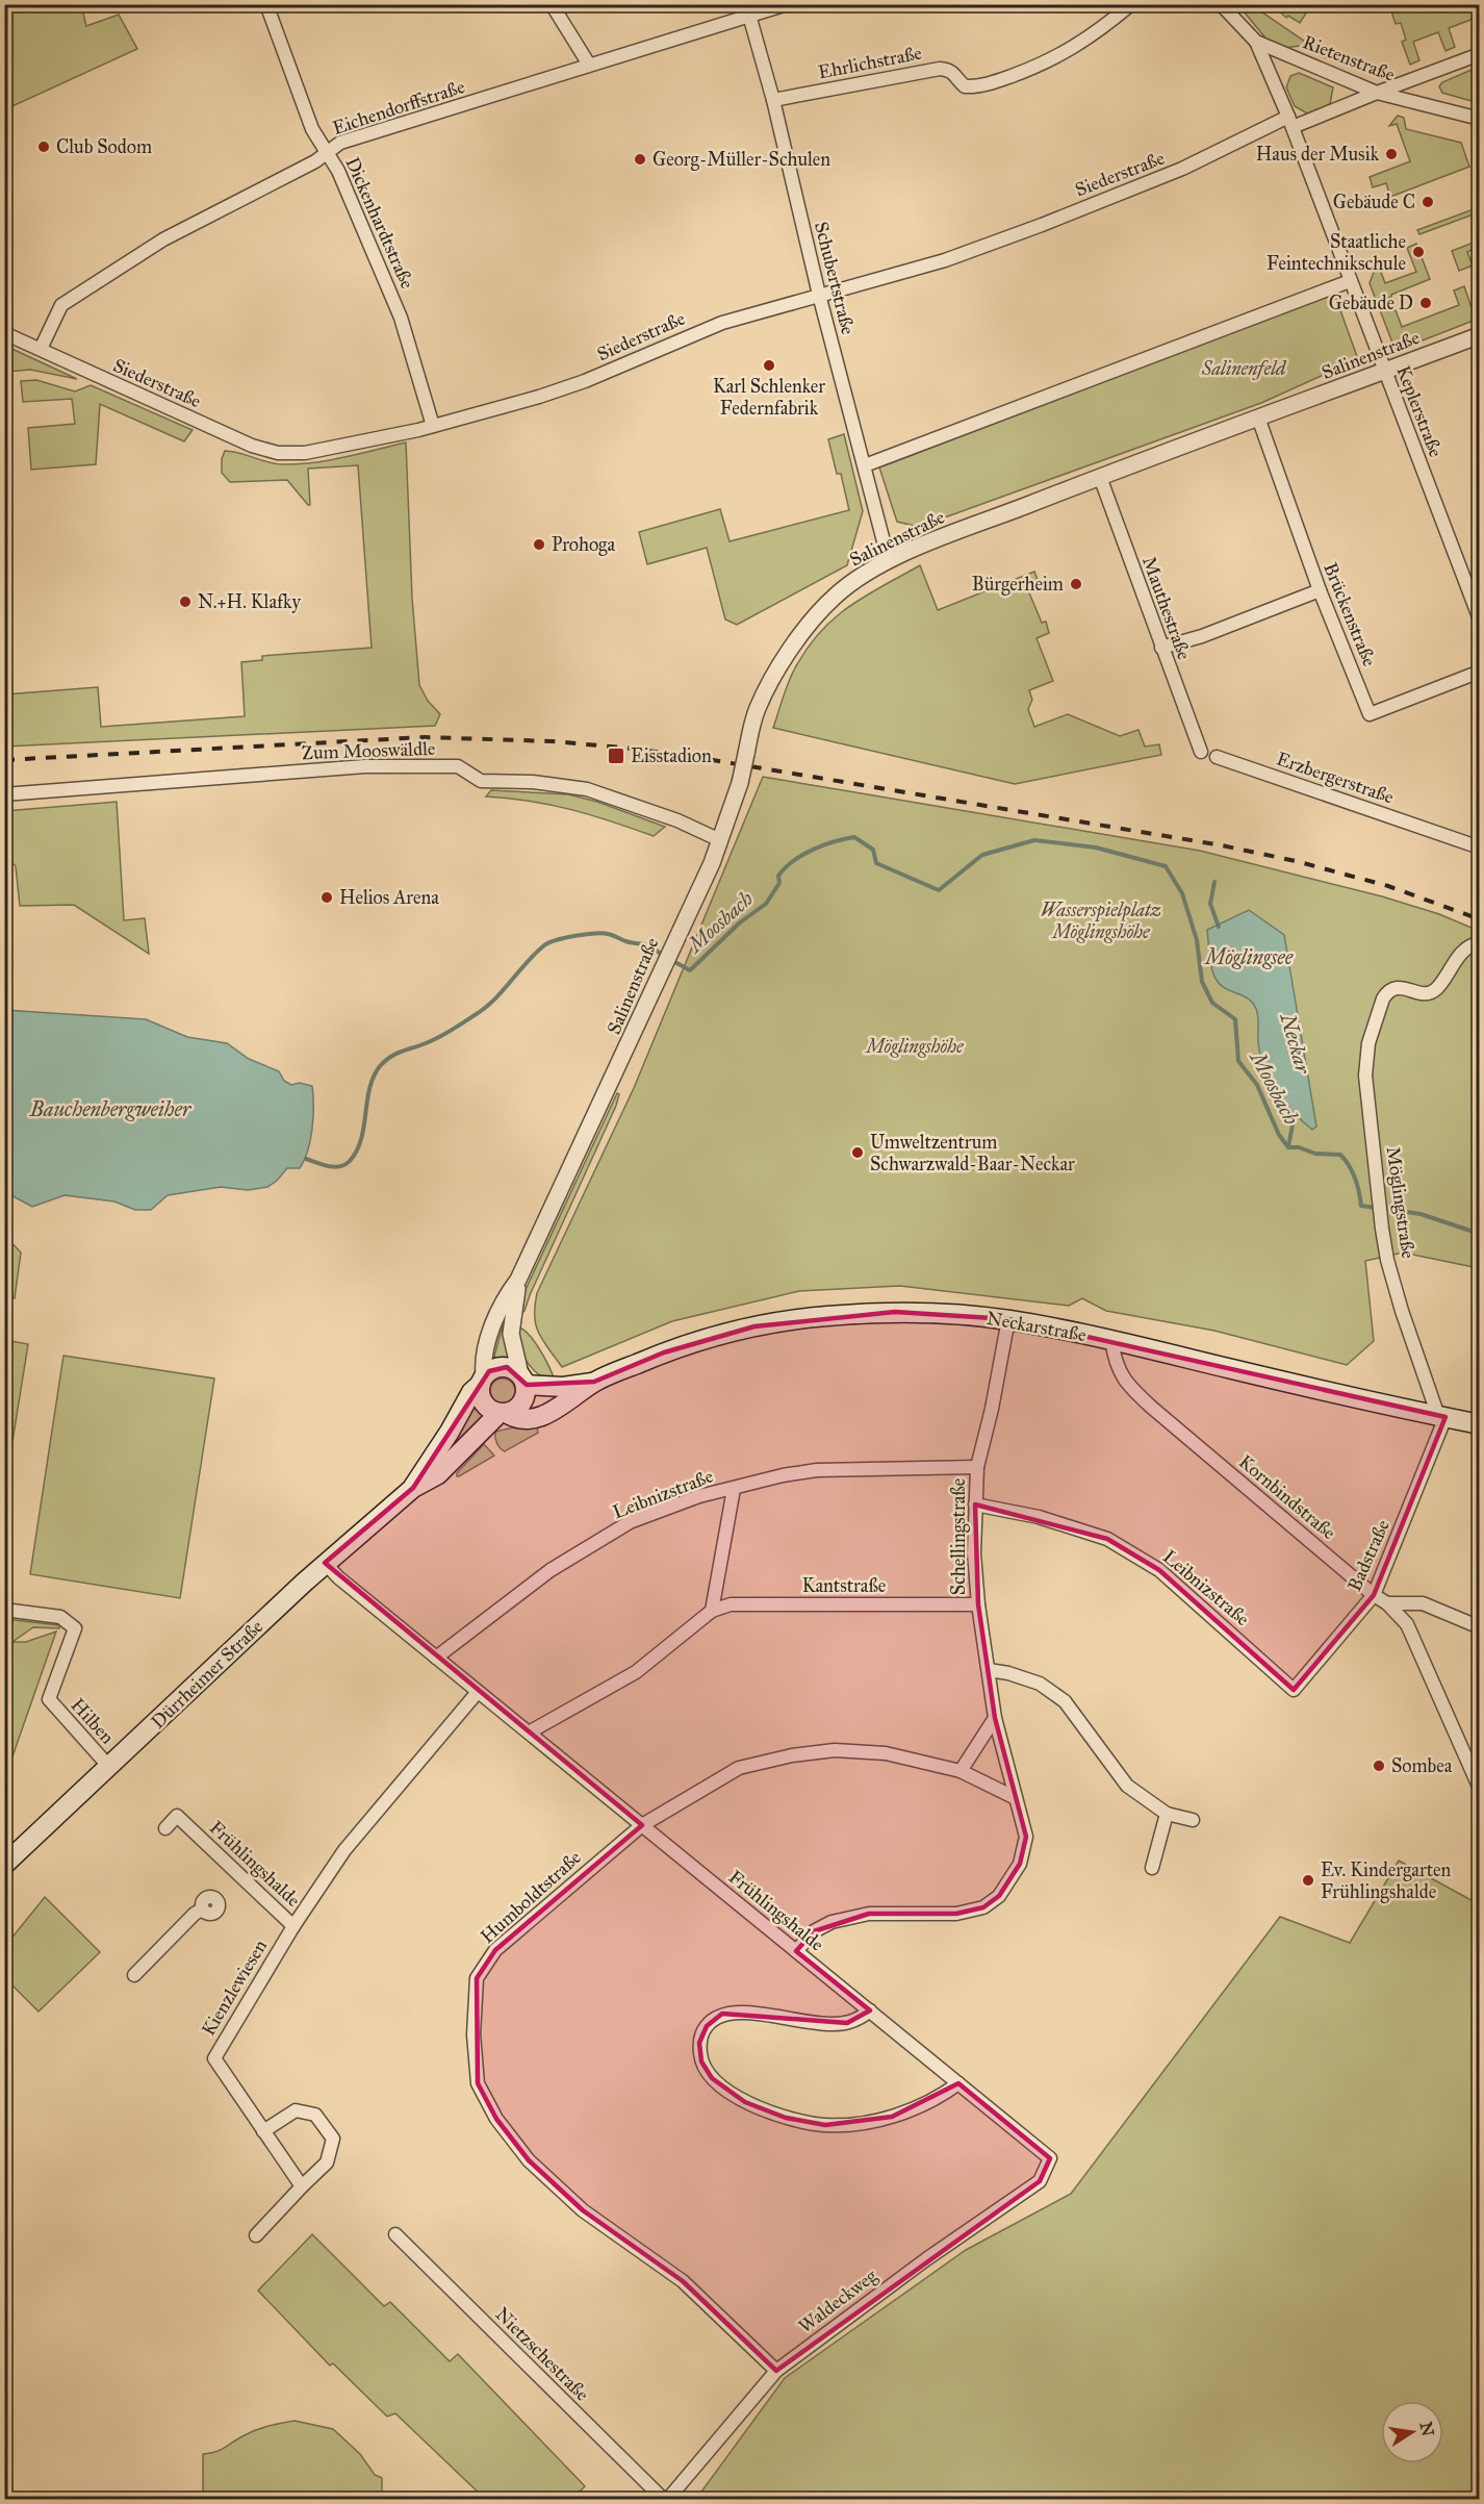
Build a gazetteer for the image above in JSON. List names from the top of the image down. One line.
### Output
{"streets":{"main road":["Neckarstraße","Dürrheimer Straße"],"street":["Rietenstraße","Ehrlichstraße","Eichendorffstraße","Siederstraße","Dickenhardtstraße","Schubertstraße","Salinenstraße","Keplerstraße","Mauthestraße","Brückenstraße","Zum Mooswäldle","Erzbergerstraße","Möglingstraße","Leibnizstraße","Kornbindstraße","Schellingstraße","Badstraße","Kantstraße","Hilben","Frühlingshalde","Humboldtstraße","Kienzlewiesen","Waldeckweg","Nietzschestraße"]},"crossings":[["Rietenstraße","Siederstraße"],["Rietenstraße","Keplerstraße"],["Ehrlichstraße","Schubertstraße"],["Eichendorffstraße","Siederstraße"],["Eichendorffstraße","Dickenhardtstraße"],["Eichendorffstraße","Schubertstraße"],["Siederstraße","Dickenhardtstraße"],["Siederstraße","Schubertstraße"],["Siederstraße","Keplerstraße"],["Schubertstraße","Salinenstraße"],["Salinenstraße","Keplerstraße"],["Salinenstraße","Mauthestraße"],["Salinenstraße","Brückenstraße"],["Salinenstraße","Zum Mooswäldle"],["Salinenstraße","Neckarstraße"],["Salinenstraße","Dürrheimer Straße"],["Möglingstraße","Neckarstraße"],["Möglingstraße","Badstraße"],["Neckarstraße","Kornbindstraße"],["Neckarstraße","Schellingstraße"],["Neckarstraße","Badstraße"],["Neckarstraße","Dürrheimer Straße"],["Leibnizstraße","Schellingstraße"],["Leibnizstraße","Badstraße"],["Leibnizstraße","Frühlingshalde"],["Kornbindstraße","Badstraße"],["Schellingstraße","Kantstraße"],["Schellingstraße","Frühlingshalde"],["Kantstraße","Frühlingshalde"],["Dürrheimer Straße","Hilben"],["Dürrheimer Straße","Frühlingshalde"],["Frühlingshalde","Humboldtstraße"],["Frühlingshalde","Kienzlewiesen"],["Frühlingshalde","Waldeckweg"],["Humboldtstraße","Waldeckweg"]],"water":["Moosbach","Möglingsee","Neckar","Bauchenbergweiher"],"parks":["Salinenfeld","Wasserspielplatz Möglingshöhe","Möglingshöhe"],"places":{"other":["Club Sodom","Haus der Musik","Georg-Müller-Schulen","Gebäude C","Staatliche Feintechnikschule","Gebäude D","Karl Schlenker Federnfabrik","Prohoga","Bürgerheim","N.+H. Klafky","Helios Arena","Umweltzentrum Schwarzwald-Baar-Neckar","Sombea","Ev. Kindergarten Frühlingshalde"],"transit":["Eisstadion"]},"north":"right"}
